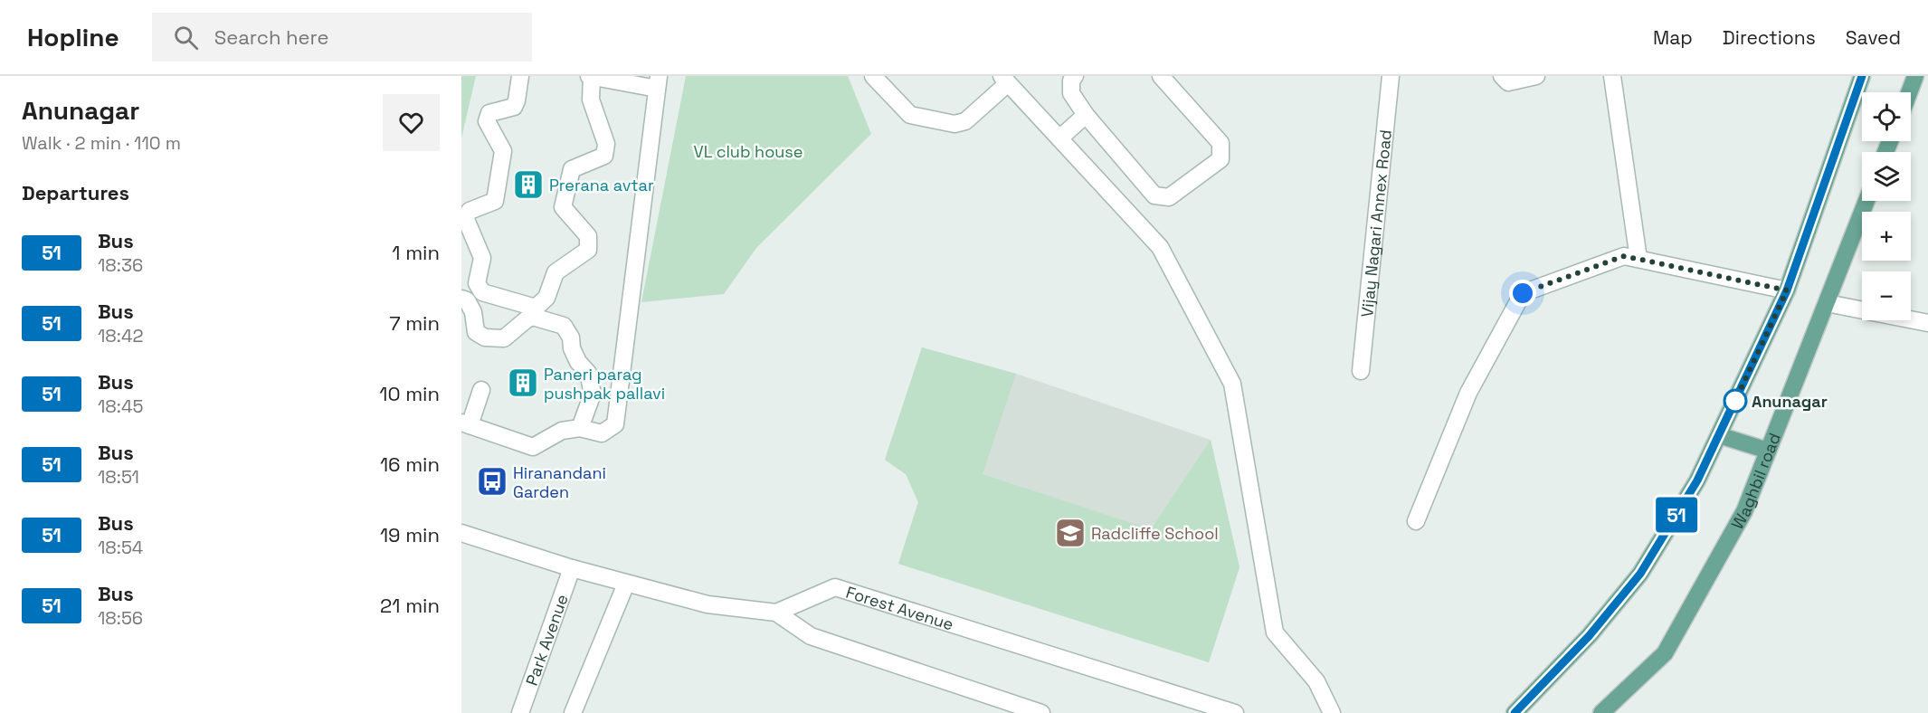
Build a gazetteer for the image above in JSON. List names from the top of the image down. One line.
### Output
{"streets":{"main road":["Waghbil road"],"street":["Vijay Nagari Annex Road","Forest Avenue","Park Avenue"]},"parks":["VL club house"],"places":{"building":["Prerana avtar","Paneri parag pushpak pallavi"],"other":["Anunagar"],"bus stop":["Hiranandani Garden"],"school or university":["Radcliffe School"]},"lines":["bus line 51"],"page":{"header":"Hopline","search":"Search here","nav":["Map","Directions","Saved"],"heading":[["Anunagar","Walk · 2 min · 110 m"],"Departures"],"on_map":"51","map_buttons":["+","−"],"list":[{"mark":"51","name":"Bus","note":"18:36","value":"1 min"},{"mark":"51","name":"Bus","note":"18:42","value":"7 min"},{"mark":"51","name":"Bus","note":"18:45","value":"10 min"},{"mark":"51","name":"Bus","note":"18:51","value":"16 min"},{"mark":"51","name":"Bus","note":"18:54","value":"19 min"},{"mark":"51","name":"Bus","note":"18:56","value":"21 min"}]}}
